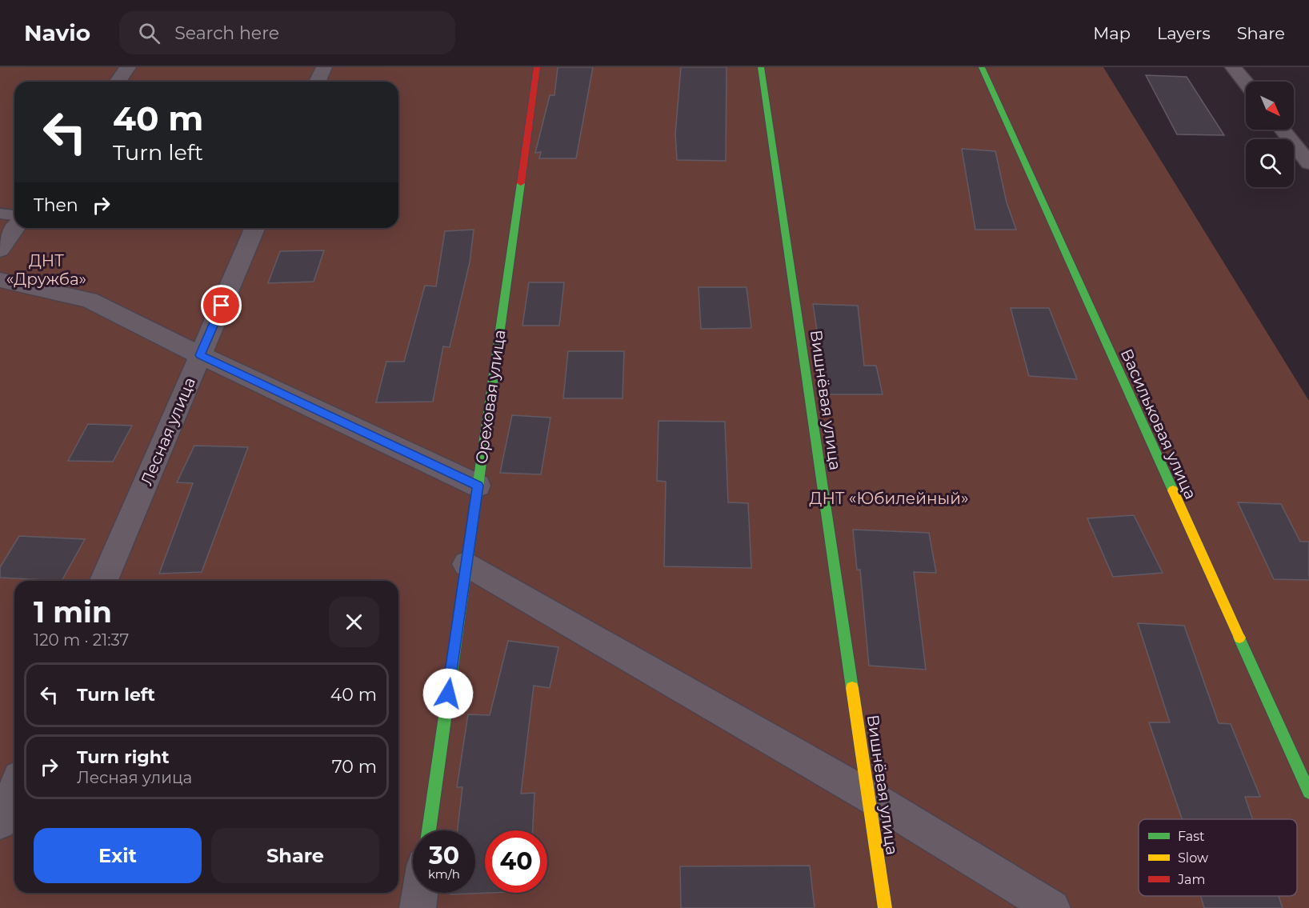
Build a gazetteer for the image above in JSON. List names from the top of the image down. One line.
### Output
{"streets":{"street":["Ореховая улица","Вишнёвая улица","Васильковая улица","Лесная улица"]},"parks":["ДНТ «Дружба»","ДНТ «Юбилейный»"],"legend":["Fast","Slow","Jam"],"north":"bottom right","page":{"header":"Navio","search":"Search here","nav":["Map","Layers","Share"],"turn":["40 m","Turn left"],"then":"Then","heading":["1 min","120 m · 21:37"],"list":[{"name":"Turn left","value":"40 m"},{"name":"Turn right","note":"Лесная улица","value":"70 m"}],"buttons":["Exit","Share"],"speed":"30 km/h","limit":"40"}}
